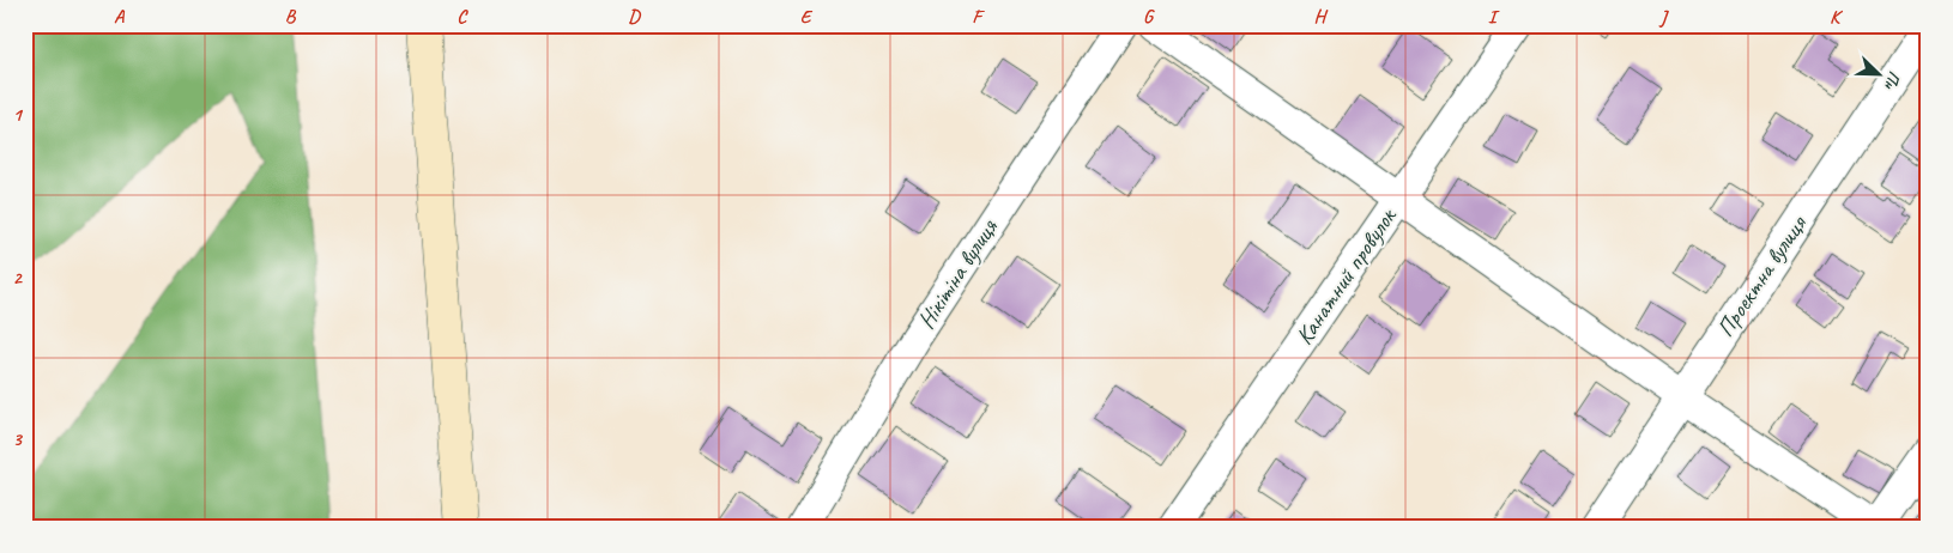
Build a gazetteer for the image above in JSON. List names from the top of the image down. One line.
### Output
{"streets":{"street":["Нікітіна вулиця","Канатний провулок","Проектна вулиця"]},"north":"bottom right","grid":{"columns":["A","B","C","D","E","F","G","H","I","J","K"],"rows":["1","2","3"]}}
